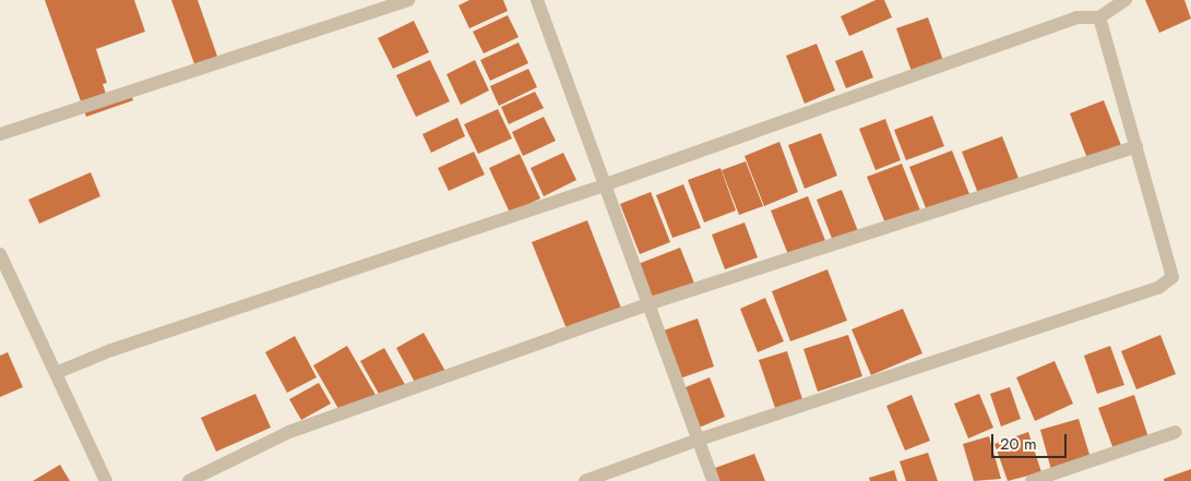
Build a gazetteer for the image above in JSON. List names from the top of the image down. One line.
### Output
{"scale_bar":"20 m"}
